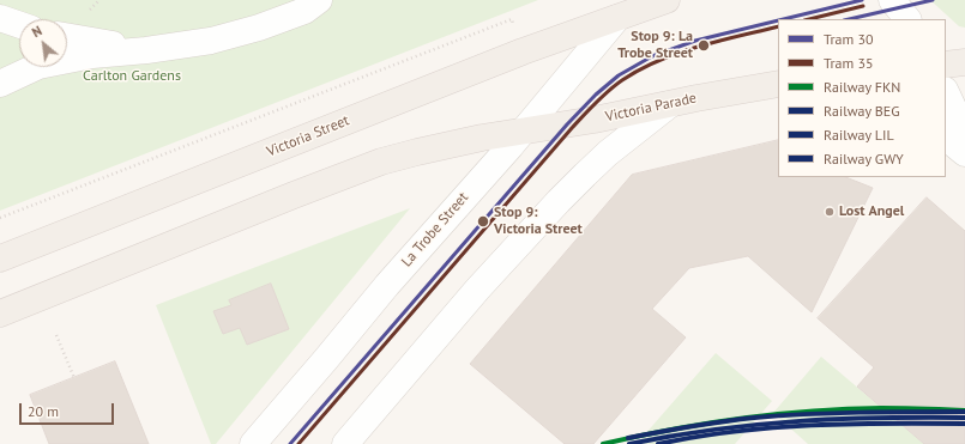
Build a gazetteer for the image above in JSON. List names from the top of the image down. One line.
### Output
{"streets":{"main road":["Victoria Parade","Victoria Street"],"street":["La Trobe Street"]},"crossings":[["Victoria Parade","La Trobe Street"],["Victoria Street","La Trobe Street"]],"parks":["Carlton Gardens"],"places":["Stop 9: La Trobe Street","Lost Angel","Stop 9: Victoria Street"],"lines":["tram line 30","tram line 35","rail line FKN","rail line GWY","rail line BEG","rail line LIL"],"legend":["Tram 30","Tram 35","Railway FKN","Railway BEG","Railway LIL","Railway GWY"],"scale_bar":"20 m","north":"top left"}
